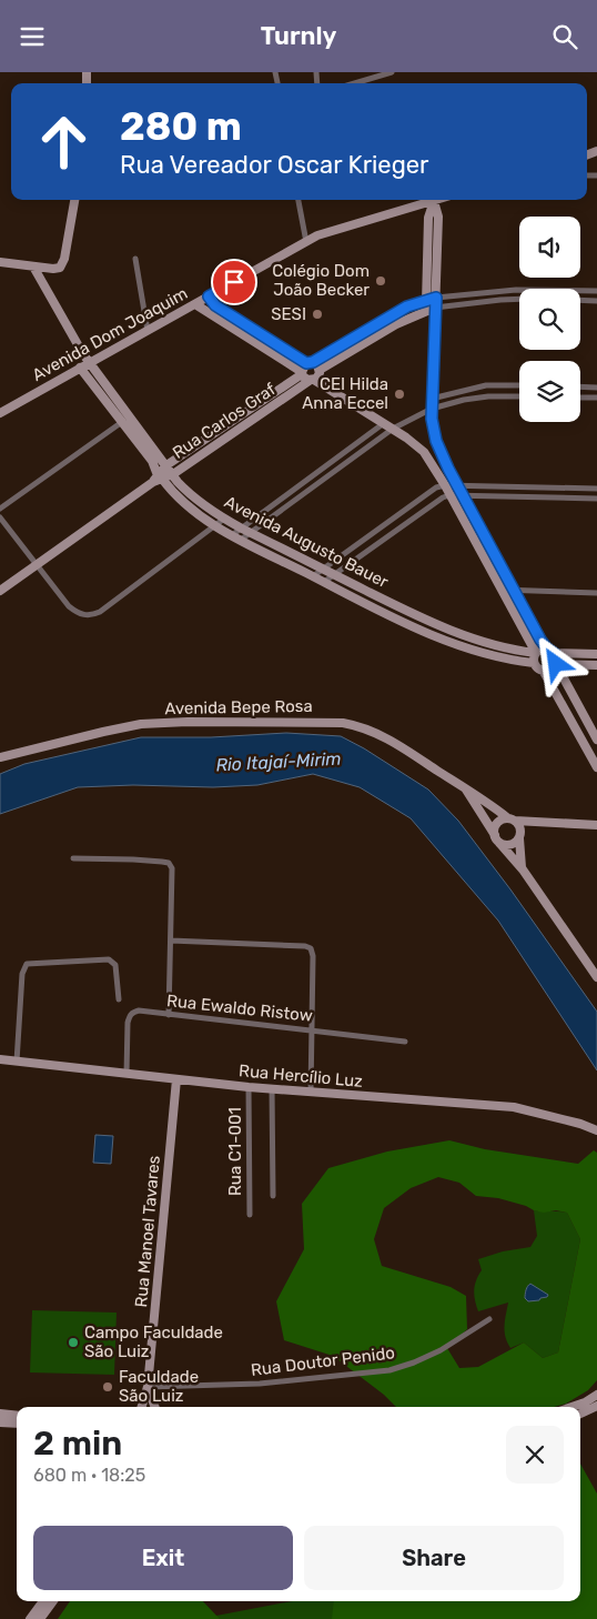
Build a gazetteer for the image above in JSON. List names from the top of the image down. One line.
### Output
{"streets":{"main road":["Avenida Dom Joaquim","Rua Carlos Graf","Avenida Augusto Bauer","Avenida Bepe Rosa","Rua Hercílio Luz","Rua Manoel Tavares"],"street":["Rua Ewaldo Ristow","Rua C1-001","Rua Doutor Penido"]},"crossings":[["Avenida Dom Joaquim","Avenida Augusto Bauer"],["Rua Carlos Graf","Avenida Augusto Bauer"],["Rua Ewaldo Ristow","Rua Hercílio Luz"],["Rua Hercílio Luz","Rua C1-001"],["Rua Hercílio Luz","Rua Manoel Tavares"],["Rua Manoel Tavares","Rua Doutor Penido"]],"water":["Rio Itajaí-Mirim"],"places":["Colégio Dom João Becker","SESI","CEI Hilda Anna Eccel","Campo Faculdade São Luiz","Faculdade São Luiz"],"page":{"header":"Turnly","turn":["280 m","Rua Vereador Oscar Krieger"],"heading":["2 min","680 m · 18:25"],"buttons":["Exit","Share"]}}
